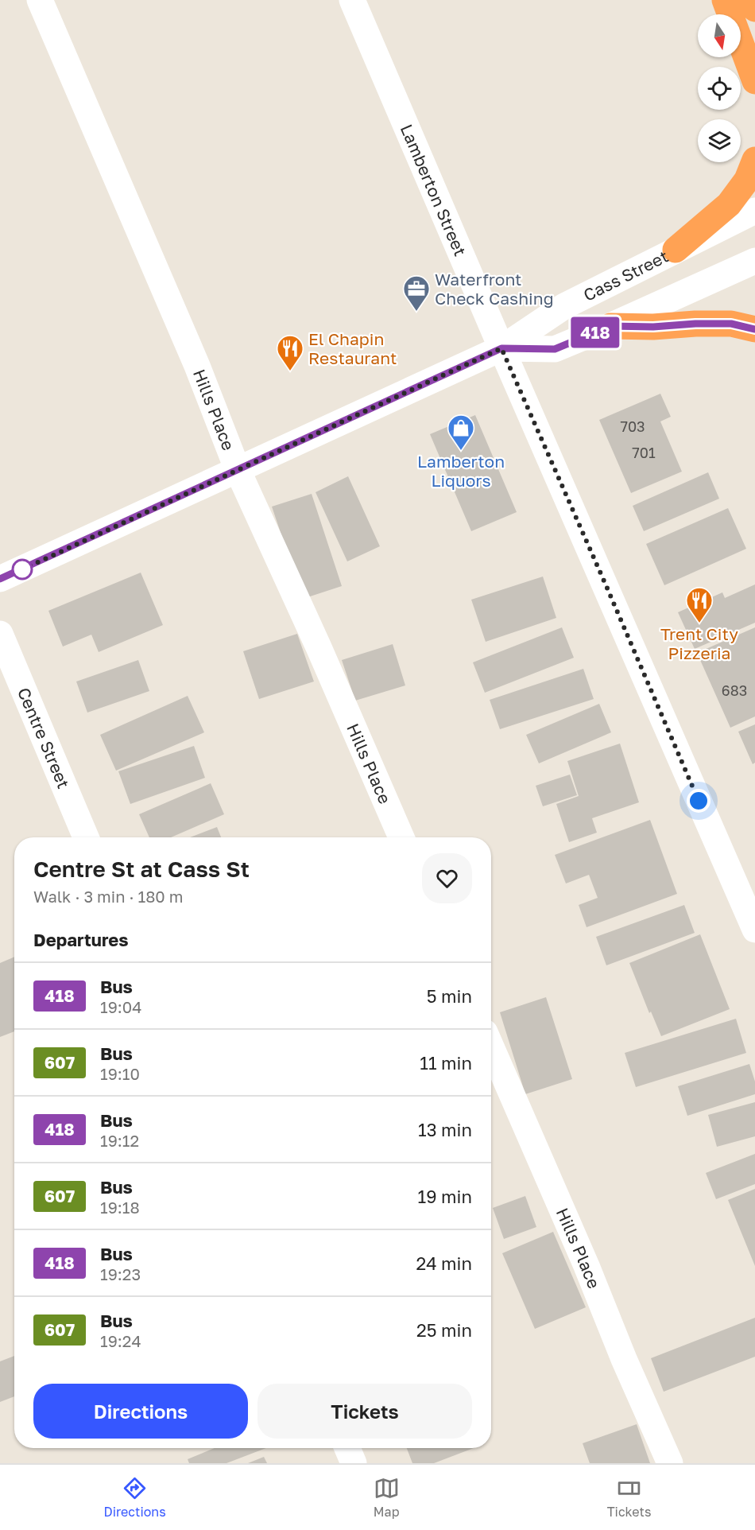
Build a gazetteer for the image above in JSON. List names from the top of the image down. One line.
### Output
{"streets":{"street":["Lamberton Street","Cass Street","Hills Place","Centre Street"]},"crossings":[["Lamberton Street","Cass Street"],["Cass Street","Hills Place"]],"places":{"office":["Waterfront Check Cashing"],"restaurant":["El Chapin Restaurant","Trent City Pizzeria"],"shop":["Lamberton Liquors"]},"lines":["bus line 418"],"house_numbers":["703","701","683"],"north":"bottom","page":{"on_map":"418","heading":[["Centre St at Cass St","Walk · 3 min · 180 m"],"Departures"],"list":[{"mark":"418","name":"Bus","note":"19:04","value":"5 min"},{"mark":"607","name":"Bus","note":"19:10","value":"11 min"},{"mark":"418","name":"Bus","note":"19:12","value":"13 min"},{"mark":"607","name":"Bus","note":"19:18","value":"19 min"},{"mark":"418","name":"Bus","note":"19:23","value":"24 min"},{"mark":"607","name":"Bus","note":"19:24","value":"25 min"}],"buttons":["Directions","Tickets"],"tabs":["Directions","Map","Tickets"]}}
